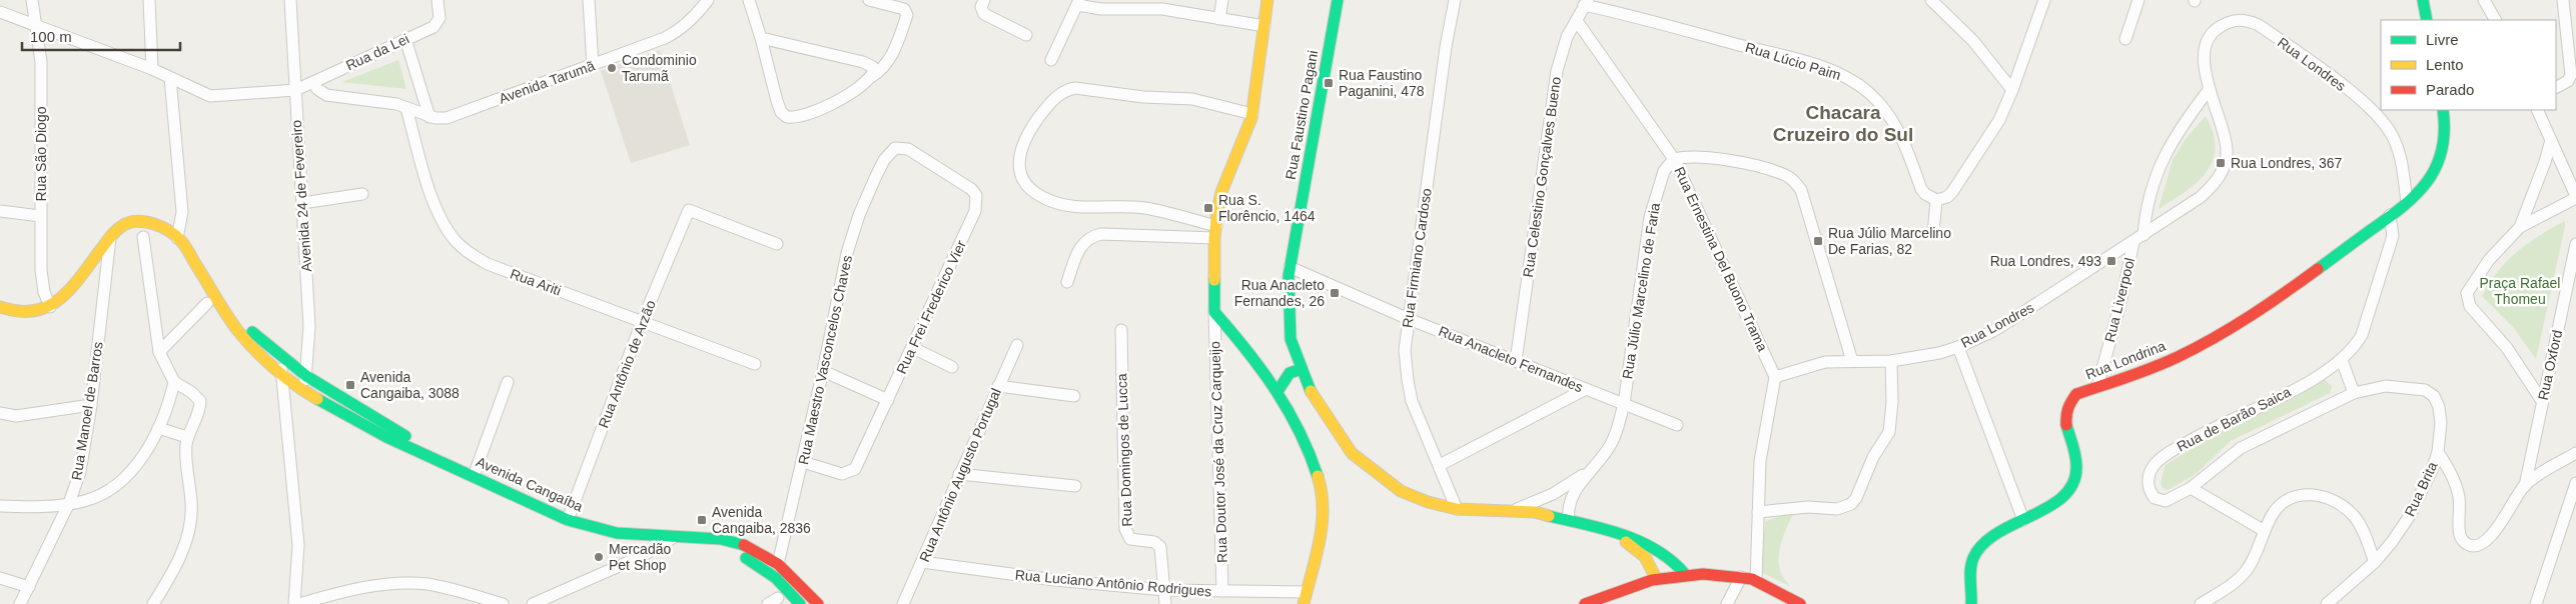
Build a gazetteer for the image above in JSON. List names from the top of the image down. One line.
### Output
{"streets":{"street":["Rua da Lei","Rua Lúcio Paim","Rua Londres","Avenida Tarumã","Rua Faustino Pagani","Rua São Diogo","Rua Celestino Gonçalves Bueno","Avenida 24 de Fevereiro","Rua Firmiano Cardoso","Rua Ernestina Del Buono Trama","Rua Ariti","Rua Júlio Marcelino de Faria","Rua Liverpool","Rua Frei Frederico Vier","Rua Anacleto Fernandes","Rua Maestro Vasconcelos Chaves","Rua Londrina","Rua Antônio de Arzão","Rua Oxford","Rua Manoel de Barros","Rua de Barão Saica","Rua Domingos de Lucca","Rua Doutor José da Cruz Carqueijo","Rua Antônio Augusto Portugal","Avenida Cangaíba","Rua Brita","Rua Luciano Antônio Rodrigues"]},"crossings":[["Rua da Lei","Rua São Diogo"],["Rua da Lei","Avenida 24 de Fevereiro"],["Rua Lúcio Paim","Rua Celestino Gonçalves Bueno"],["Rua Londres","Rua Ernestina Del Buono Trama"],["Rua Londres","Rua Liverpool"],["Rua Londres","Rua Londrina"],["Rua Faustino Pagani","Rua Firmiano Cardoso"],["Rua Faustino Pagani","Rua Júlio Marcelino de Faria"],["Rua Faustino Pagani","Rua Anacleto Fernandes"],["Rua São Diogo","Avenida Cangaíba"],["Rua Celestino Gonçalves Bueno","Rua Ernestina Del Buono Trama"],["Rua Celestino Gonçalves Bueno","Rua Anacleto Fernandes"],["Avenida 24 de Fevereiro","Avenida Cangaíba"],["Rua Firmiano Cardoso","Rua Anacleto Fernandes"],["Rua Ernestina Del Buono Trama","Rua Júlio Marcelino de Faria"],["Rua Ariti","Rua Antônio de Arzão"],["Rua Júlio Marcelino de Faria","Rua Anacleto Fernandes"],["Rua Liverpool","Rua Londrina"],["Rua Frei Frederico Vier","Rua Maestro Vasconcelos Chaves"],["Rua Maestro Vasconcelos Chaves","Avenida Cangaíba"],["Rua Antônio de Arzão","Avenida Cangaíba"],["Rua Manoel de Barros","Avenida Cangaíba"],["Rua de Barão Saica","Rua Brita"],["Rua Domingos de Lucca","Rua Luciano Antônio Rodrigues"],["Rua Doutor José da Cruz Carqueijo","Rua Luciano Antônio Rodrigues"],["Rua Antônio Augusto Portugal","Rua Luciano Antônio Rodrigues"]],"districts":["Chacara Cruzeiro do Sul"],"parks":["Praça Rafael Thomeu"],"places":{"other":["Condominio Tarumã","Mercadão Pet Shop"],"transit":["Rua Faustino Paganini, 478","Rua Londres, 367","Rua S. Florêncio, 1464","Rua Júlio Marcelino De Farias, 82","Rua Londres, 493","Rua Anacleto Fernandes, 26","Avenida Cangaiba, 3088","Avenida Cangaiba, 2836"]},"legend":["Livre","Lento","Parado"],"scale_bar":"100 m"}
